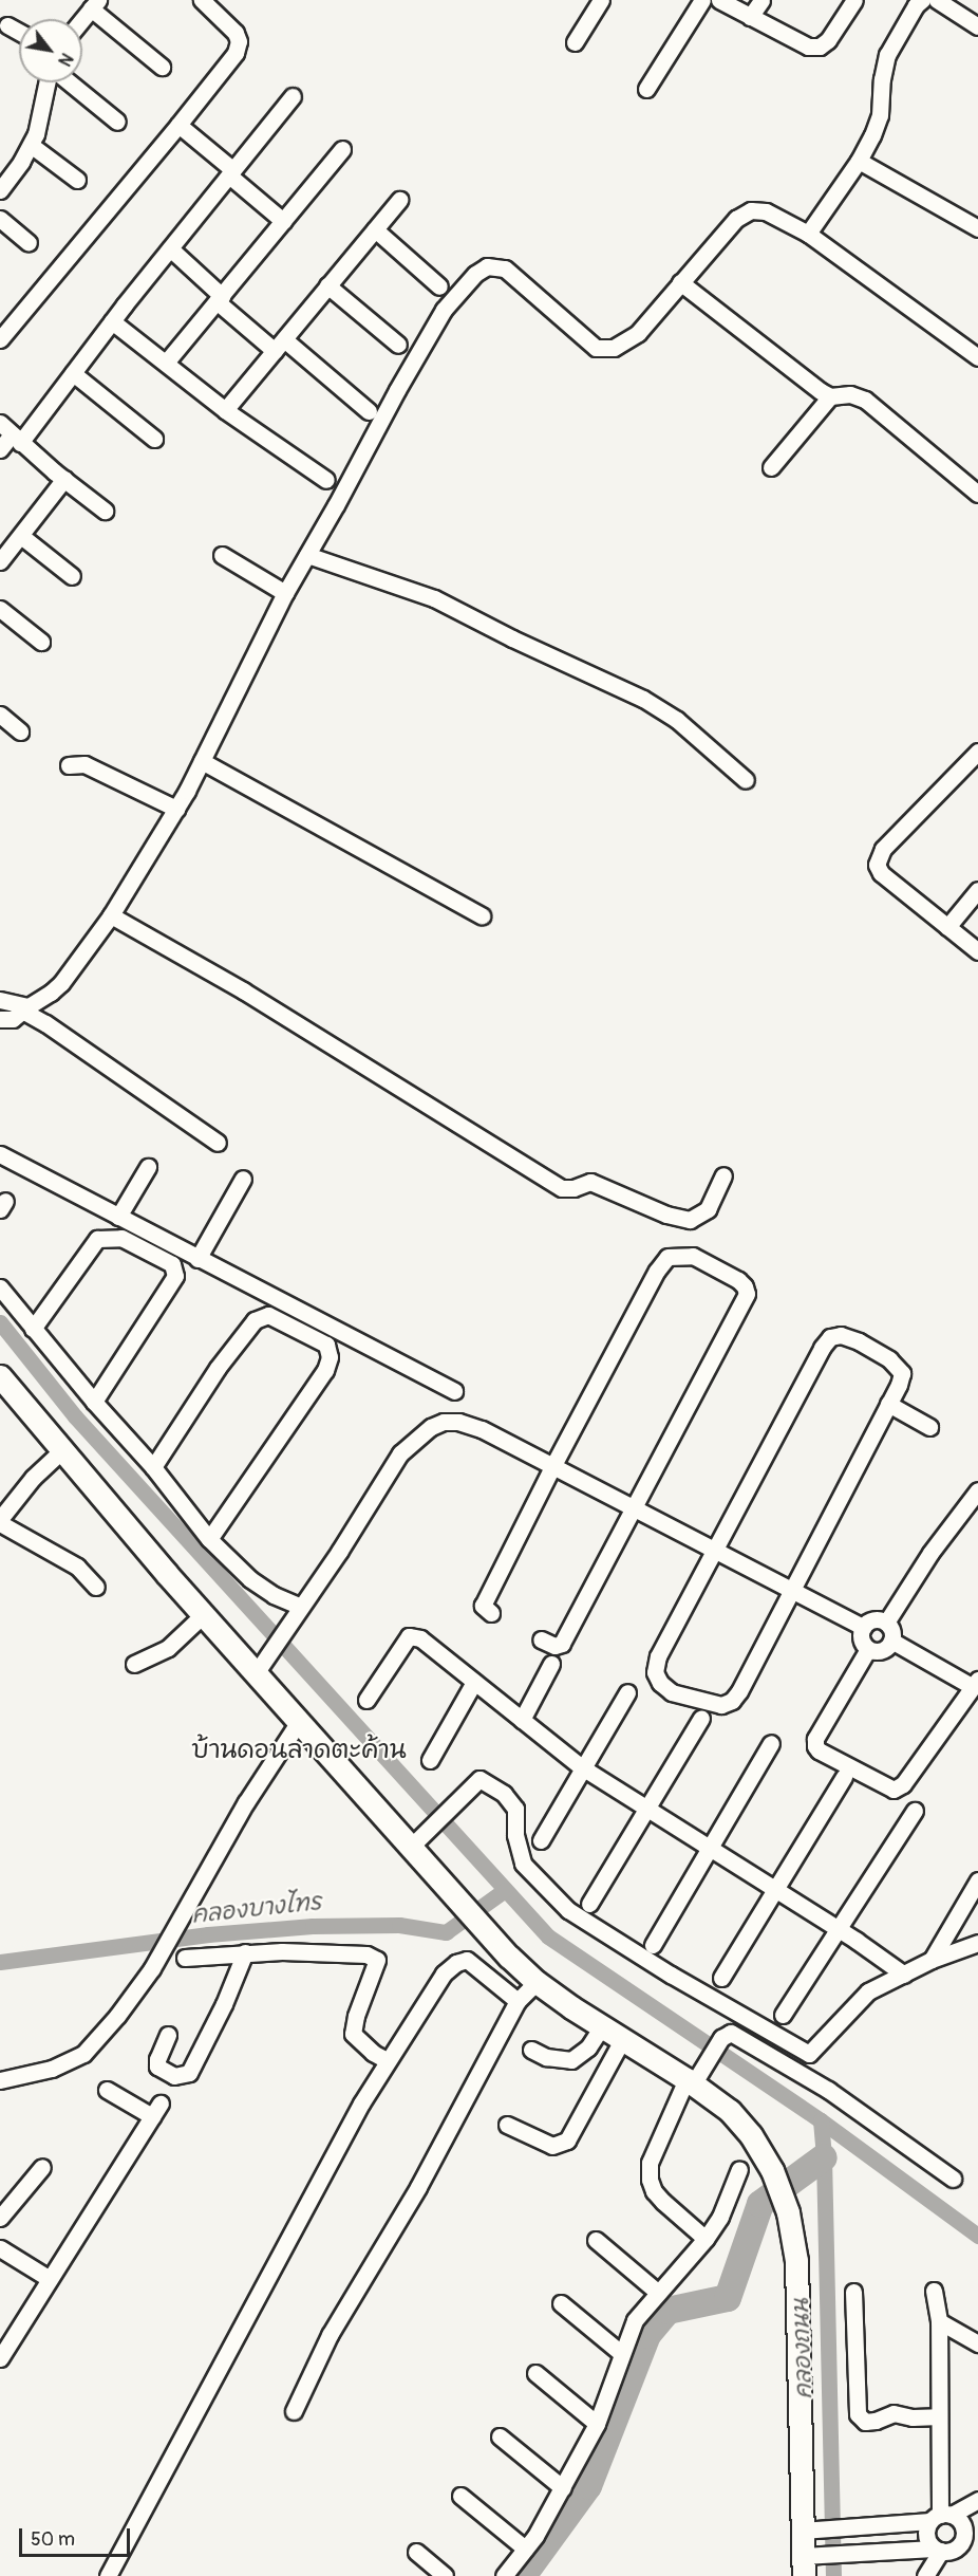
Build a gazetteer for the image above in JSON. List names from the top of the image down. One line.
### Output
{"districts":["บ้านดอนลาดตะค้าน"],"water":["คลองบางไทร","คลองถนน"],"scale_bar":"50 m","north":"bottom right"}
